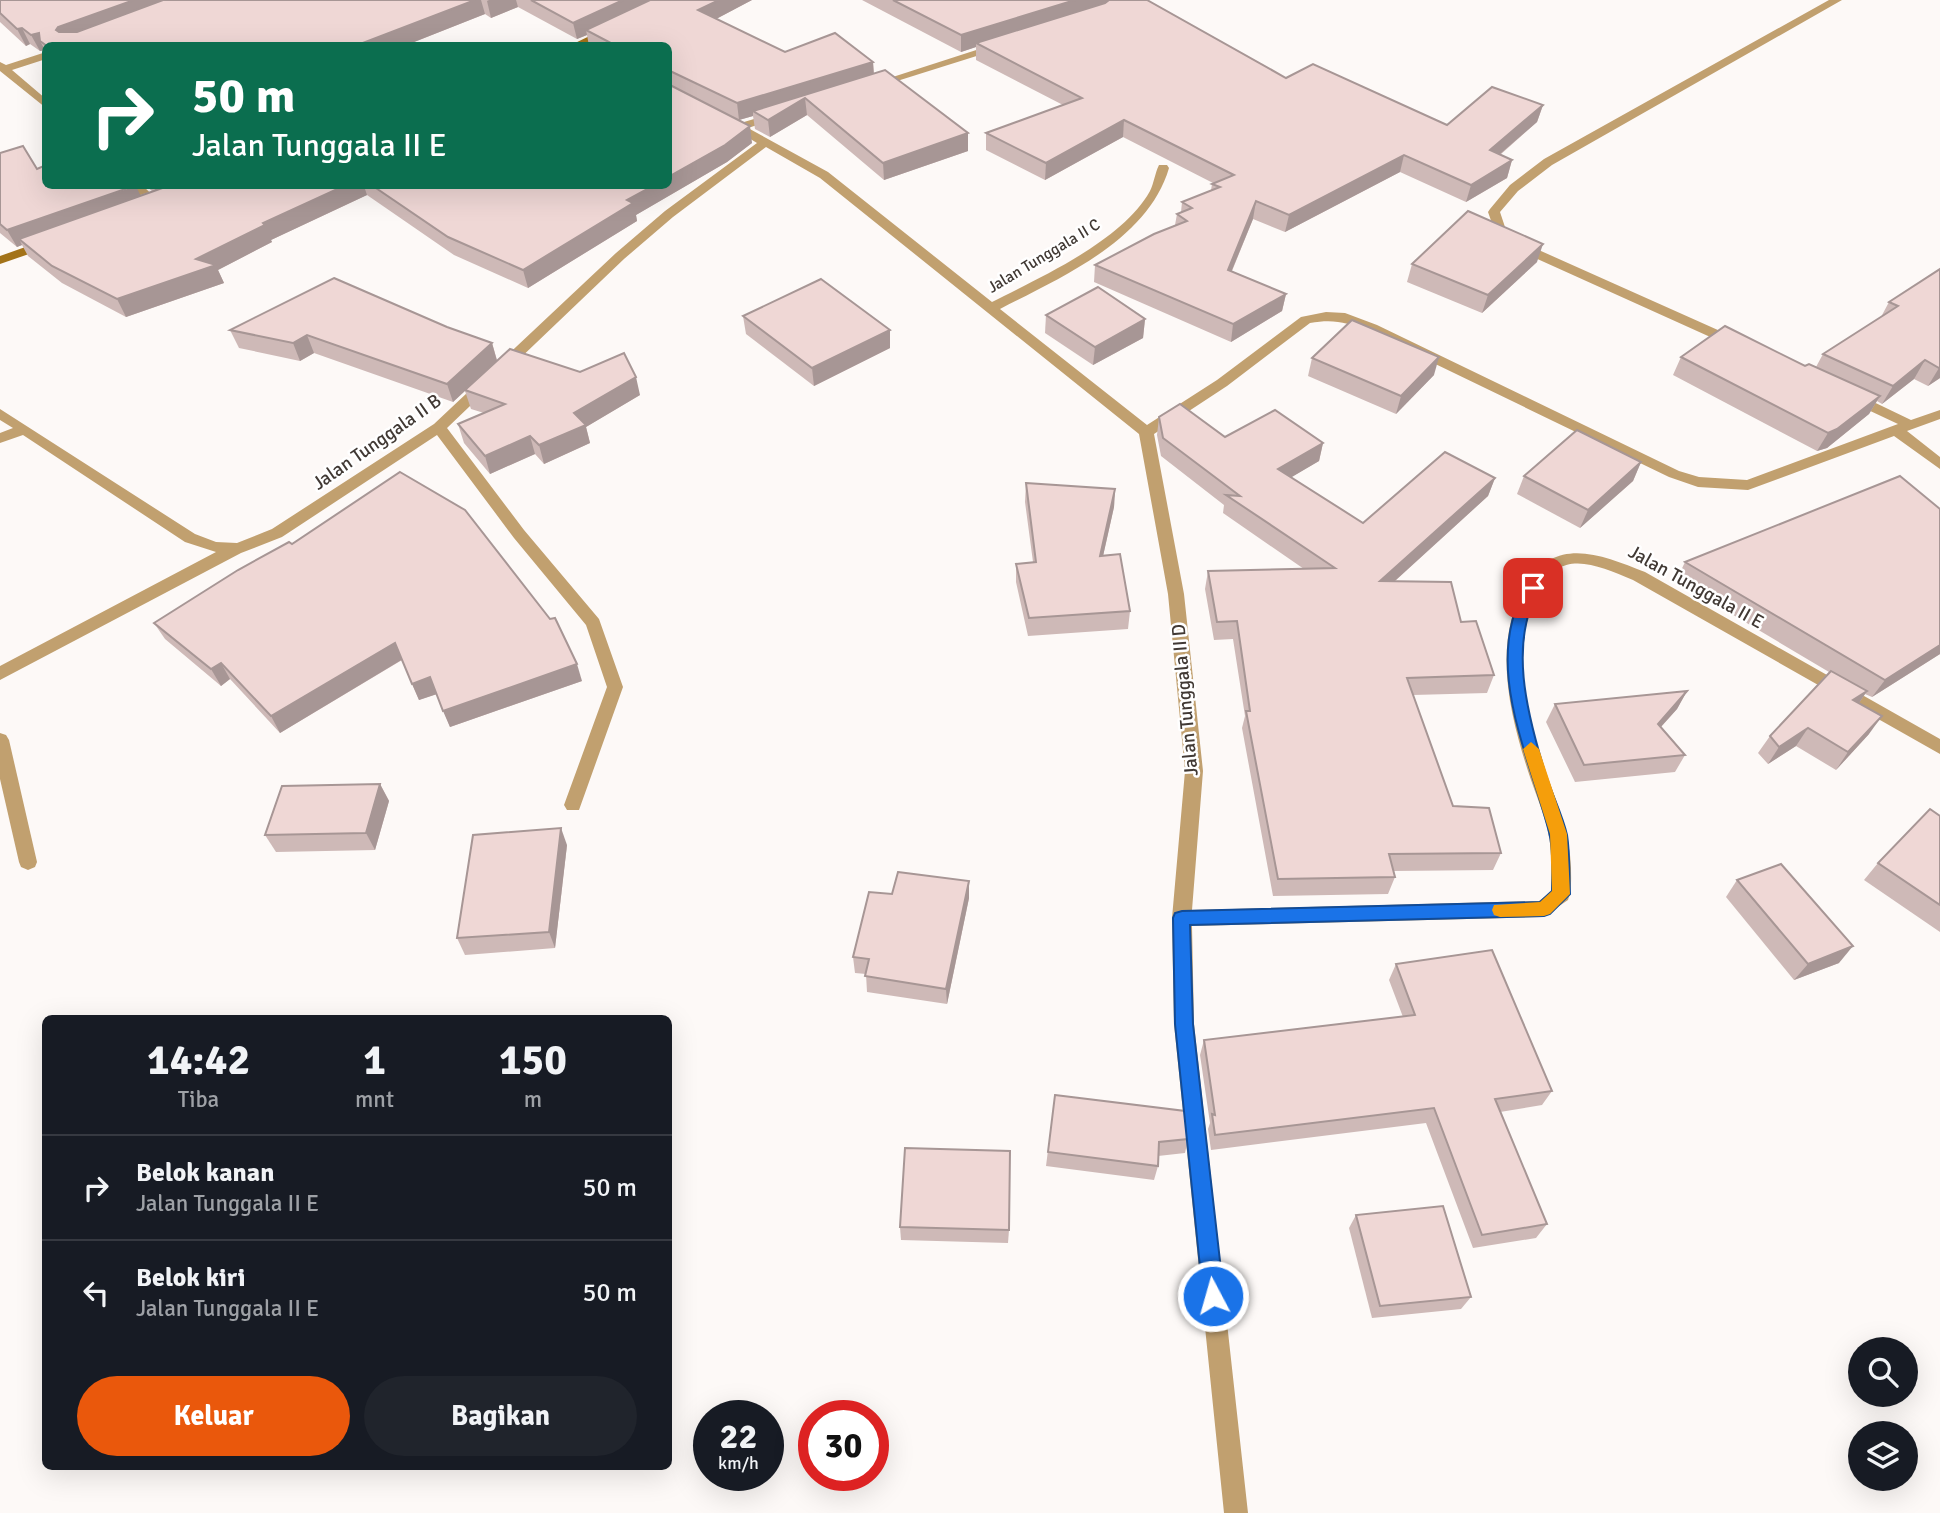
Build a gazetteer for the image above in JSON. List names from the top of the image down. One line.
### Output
{"streets":{"street":["Jalan Tunggala II C","Jalan Tunggala II B","Jalan Tunggala II E","Jalan Tunggala II D"]},"crossings":[["Jalan Tunggala II E","Jalan Tunggala II D"]],"page":{"turn":["50 m","Jalan Tunggala II E"],"eta":["14:42","Tiba","1","mnt","150","m"],"list":[{"name":"Belok kanan","note":"Jalan Tunggala II E","value":"50 m"},{"name":"Belok kiri","note":"Jalan Tunggala II E","value":"50 m"}],"buttons":["Keluar","Bagikan"],"speed":"22 km/h","limit":"30"}}
